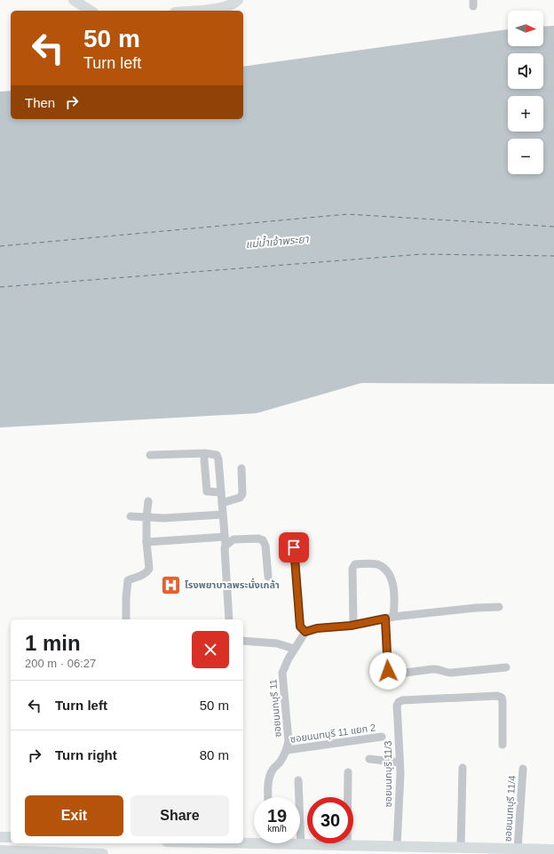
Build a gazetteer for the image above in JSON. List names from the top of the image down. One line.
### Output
{"streets":{"street":["ซอยนนทบุรี 11","ซอยนนทบุรี 11 แยก 2","ซอยนนทบุรี 11/3","ซอยนนทบุรี 11/4"]},"crossings":[["ซอยนนทบุรี 11","ซอยนนทบุรี 11 แยก 2"]],"water":["แม่น้ำเจ้าพระยา"],"places":{"hospital":["โรงพยาบาลพระนั่งเกล้า"]},"north":"right","page":{"map_buttons":["+","−"],"turn":["50 m","Turn left"],"then":"Then","heading":["1 min","200 m · 06:27"],"list":[{"name":"Turn left","value":"50 m"},{"name":"Turn right","value":"80 m"}],"buttons":["Exit","Share"],"speed":"19 km/h","limit":"30"}}
